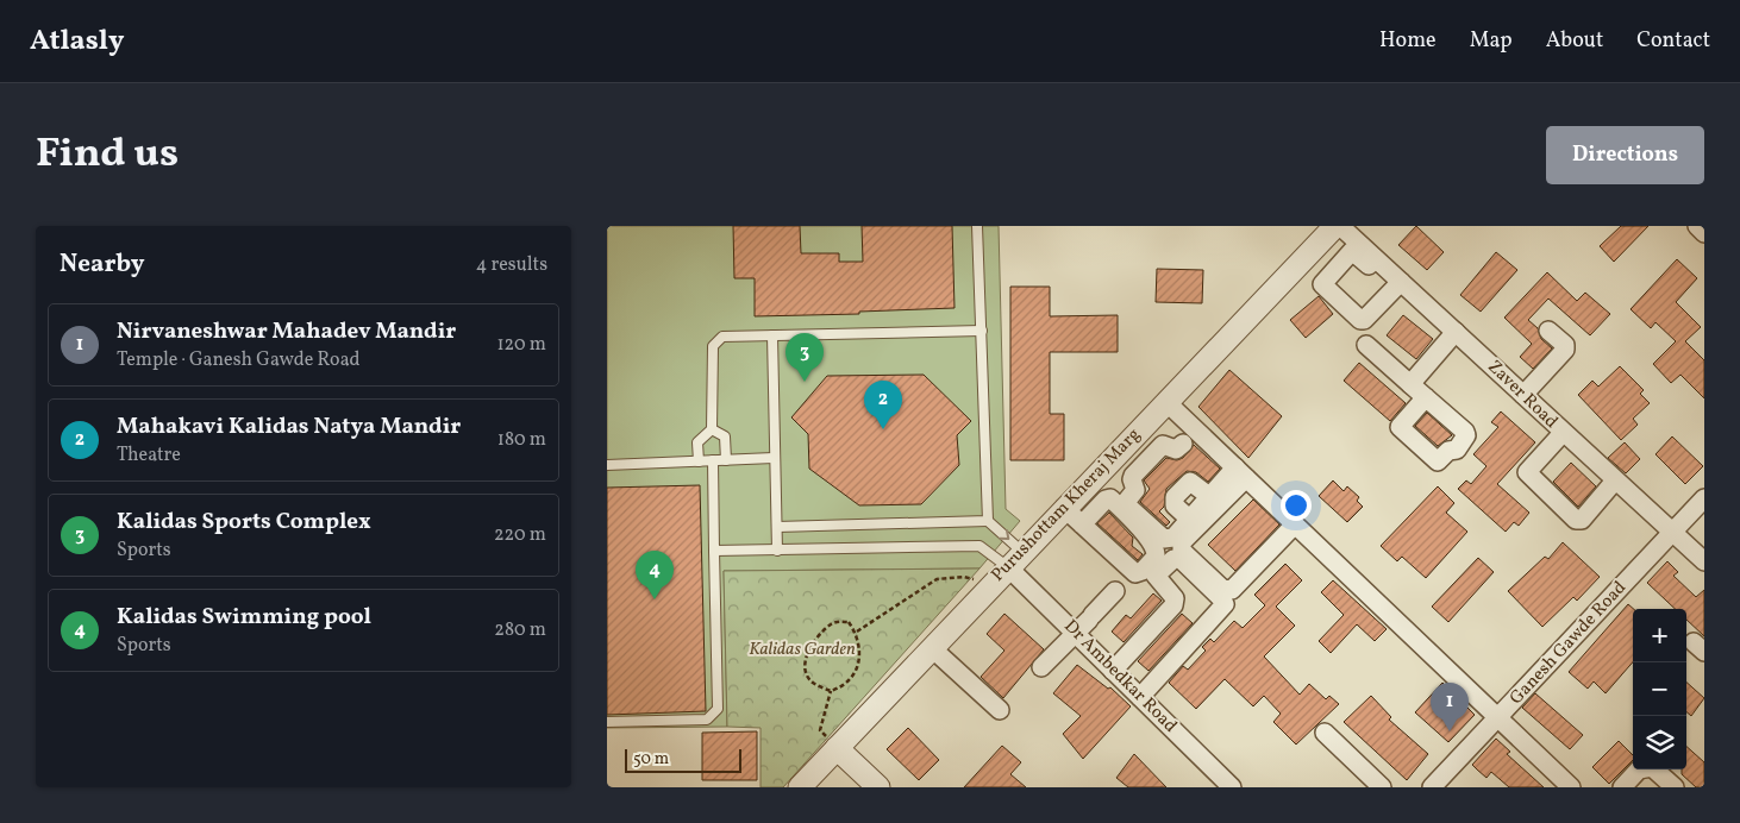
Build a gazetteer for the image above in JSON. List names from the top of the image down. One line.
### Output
{"streets":{"street":["Zaver Road","Purushottam Kheraj Marg","Ganesh Gawde Road","Dr Ambedkar Road"]},"crossings":[["Zaver Road","Ganesh Gawde Road"],["Purushottam Kheraj Marg","Dr Ambedkar Road"]],"parks":["Kalidas Garden"],"scale_bar":"50 m","page":{"header":"Atlasly","nav":["Home","Map","About","Contact"],"title":"Find us","buttons":"Directions","heading":["Nearby","4 results"],"list":[{"mark":"1","name":"Nirvaneshwar Mahadev Mandir","note":"Temple · Ganesh Gawde Road","value":"120 m"},{"mark":"2","name":"Mahakavi Kalidas Natya Mandir","note":"Theatre","value":"180 m"},{"mark":"3","name":"Kalidas Sports Complex","note":"Sports","value":"220 m"},{"mark":"4","name":"Kalidas Swimming pool","note":"Sports","value":"280 m"}],"pins":["3","2","4","1"],"map_buttons":["+","−"],"scale":"50 m"}}
